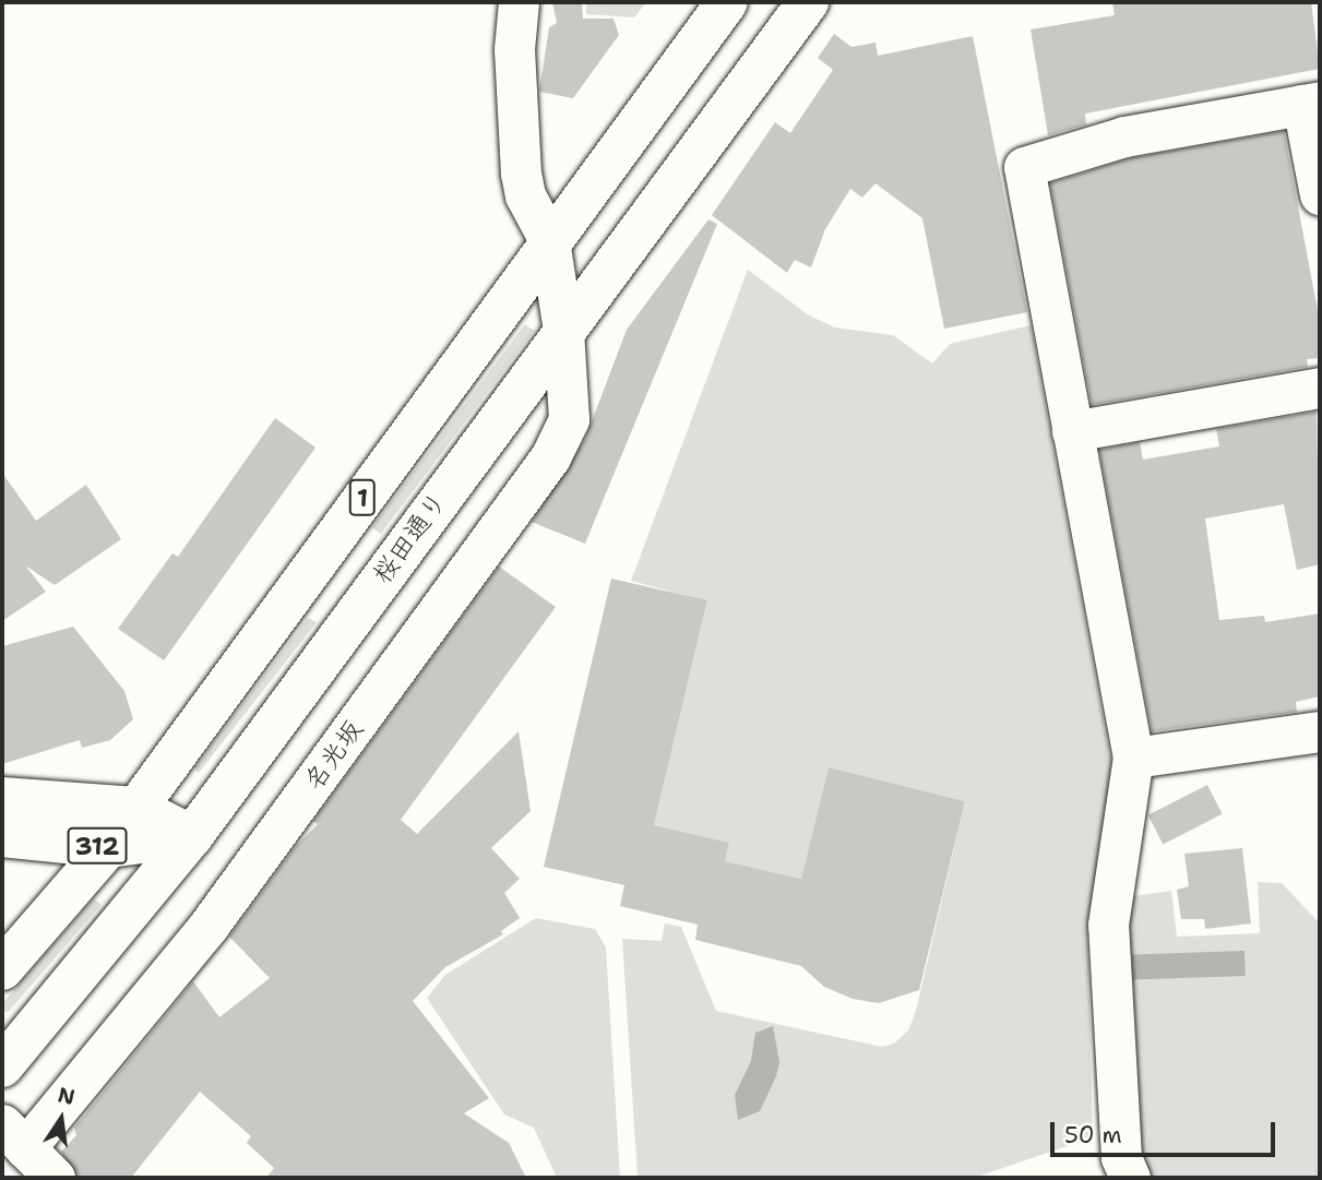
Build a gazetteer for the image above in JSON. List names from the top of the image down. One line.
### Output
{"streets":{"main road":["1","桜田通り","312"],"street":["名光坂"]},"crossings":[["1","名光坂"],["1","312"],["桜田通り","名光坂"],["桜田通り","312"]],"scale_bar":"50 m","north":"top"}
